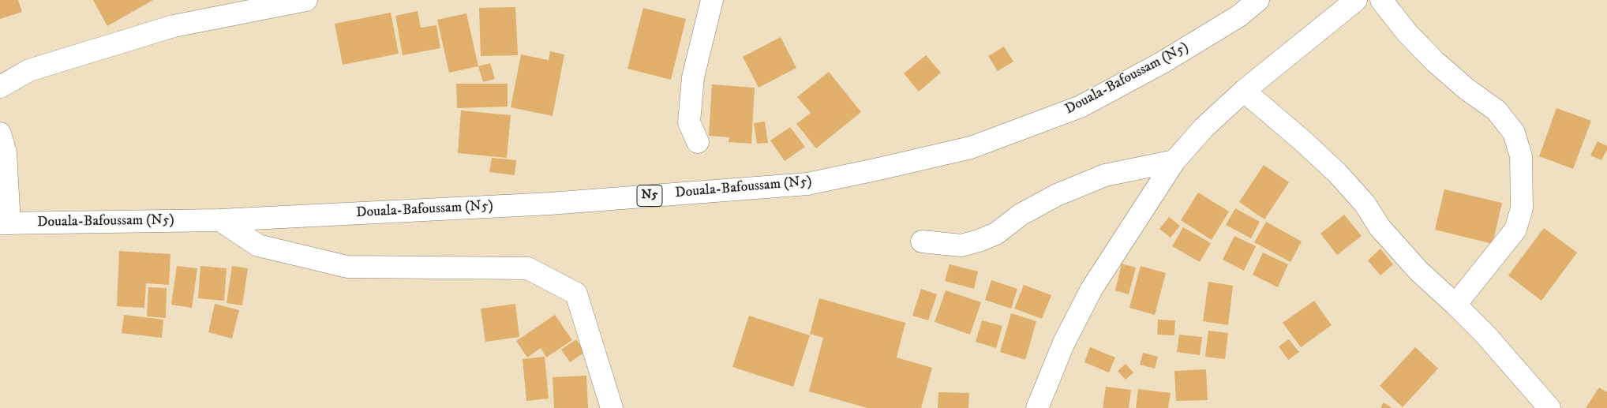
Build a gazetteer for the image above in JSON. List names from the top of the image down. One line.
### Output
{"streets":{"main road":["Douala-Bafoussam (N5)","N5"]}}
